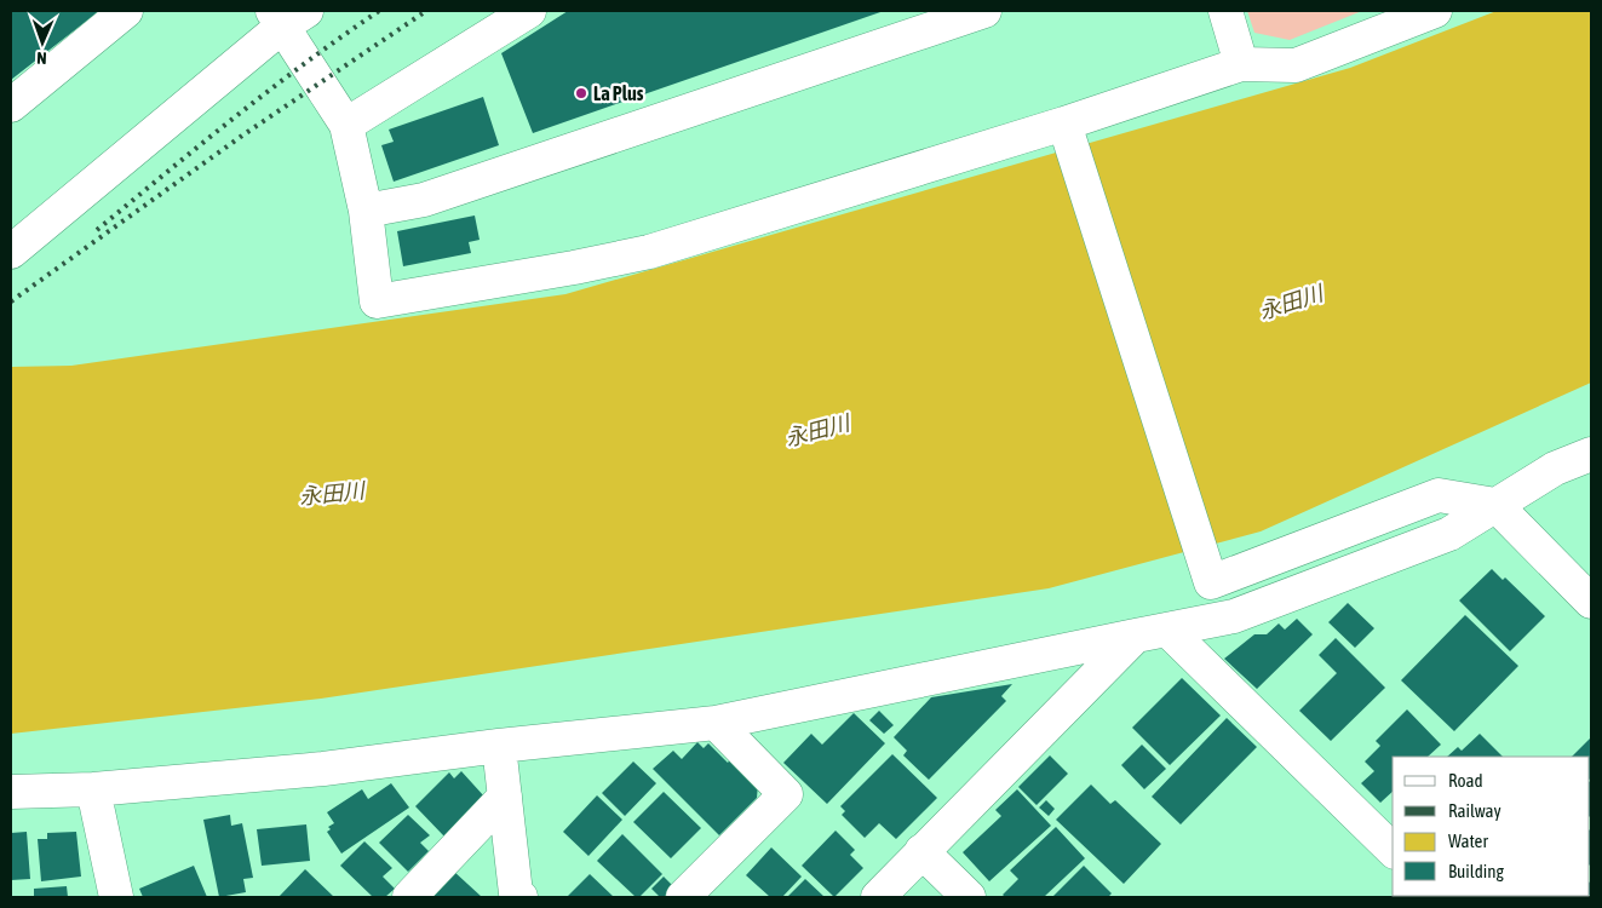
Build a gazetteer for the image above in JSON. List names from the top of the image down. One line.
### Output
{"water":["永田川"],"places":["La Plus"],"legend":["Road","Railway","Water","Building"],"north":"bottom"}
